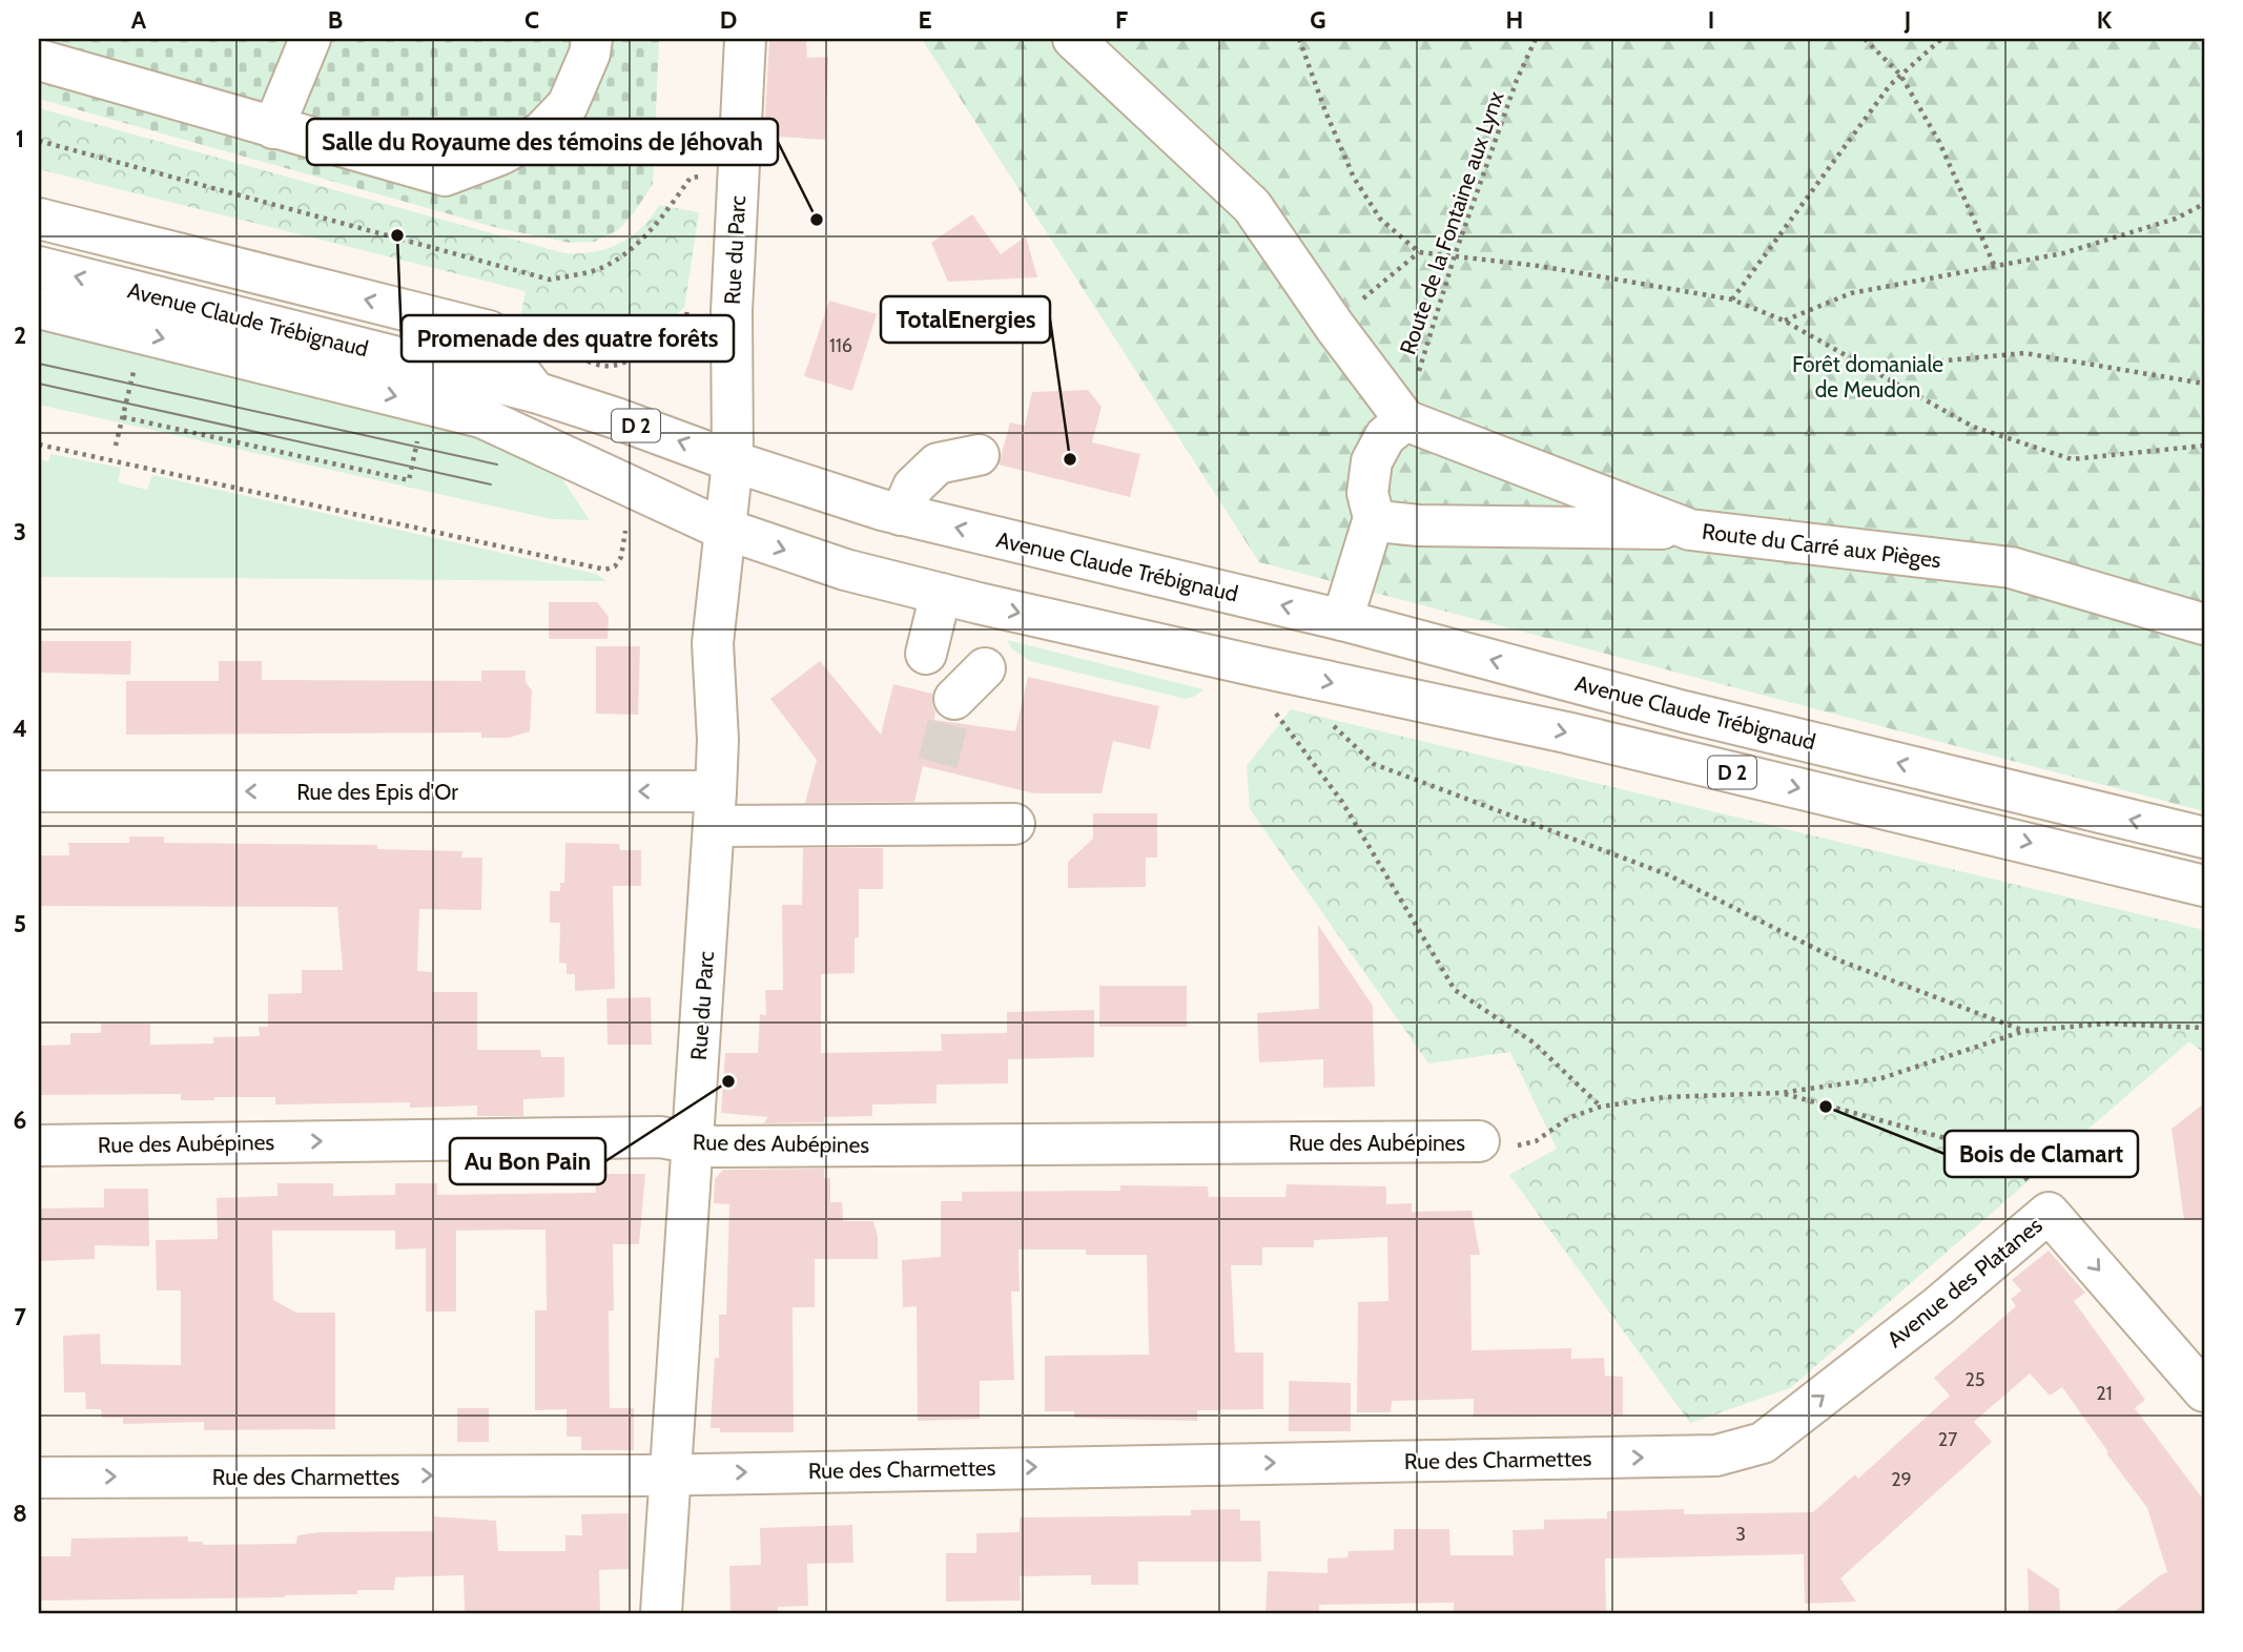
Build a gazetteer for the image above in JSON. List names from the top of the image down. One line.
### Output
{"streets":{"street":["Rue du Parc","Avenue Claude Trébignaud","D 2","Route du Carré aux Pièges","Rue des Epis d'Or","Rue des Aubépines","Avenue des Platanes","Rue des Charmettes"],"path":["Route de la Fontaine aux Lynx"]},"crossings":[["Route de la Fontaine aux Lynx","Route du Carré aux Pièges"],["Rue du Parc","Avenue Claude Trébignaud"],["Rue du Parc","D 2"],["Rue du Parc","Rue des Epis d'Or"],["Rue du Parc","Rue des Aubépines"],["Rue du Parc","Rue des Charmettes"],["Avenue des Platanes","Rue des Charmettes"]],"one_way":["Rue des Aubépines","Rue des Charmettes"],"parks":["Forêt domaniale de Meudon"],"places":["Salle du Royaume des témoins de Jéhovah","Promenade des quatre forêts","TotalEnergies","Au Bon Pain","Bois de Clamart"],"house_numbers":["116","25","21","27","29","3"],"grid":{"columns":["A","B","C","D","E","F","G","H","I","J","K"],"rows":["1","2","3","4","5","6","7","8"]}}
